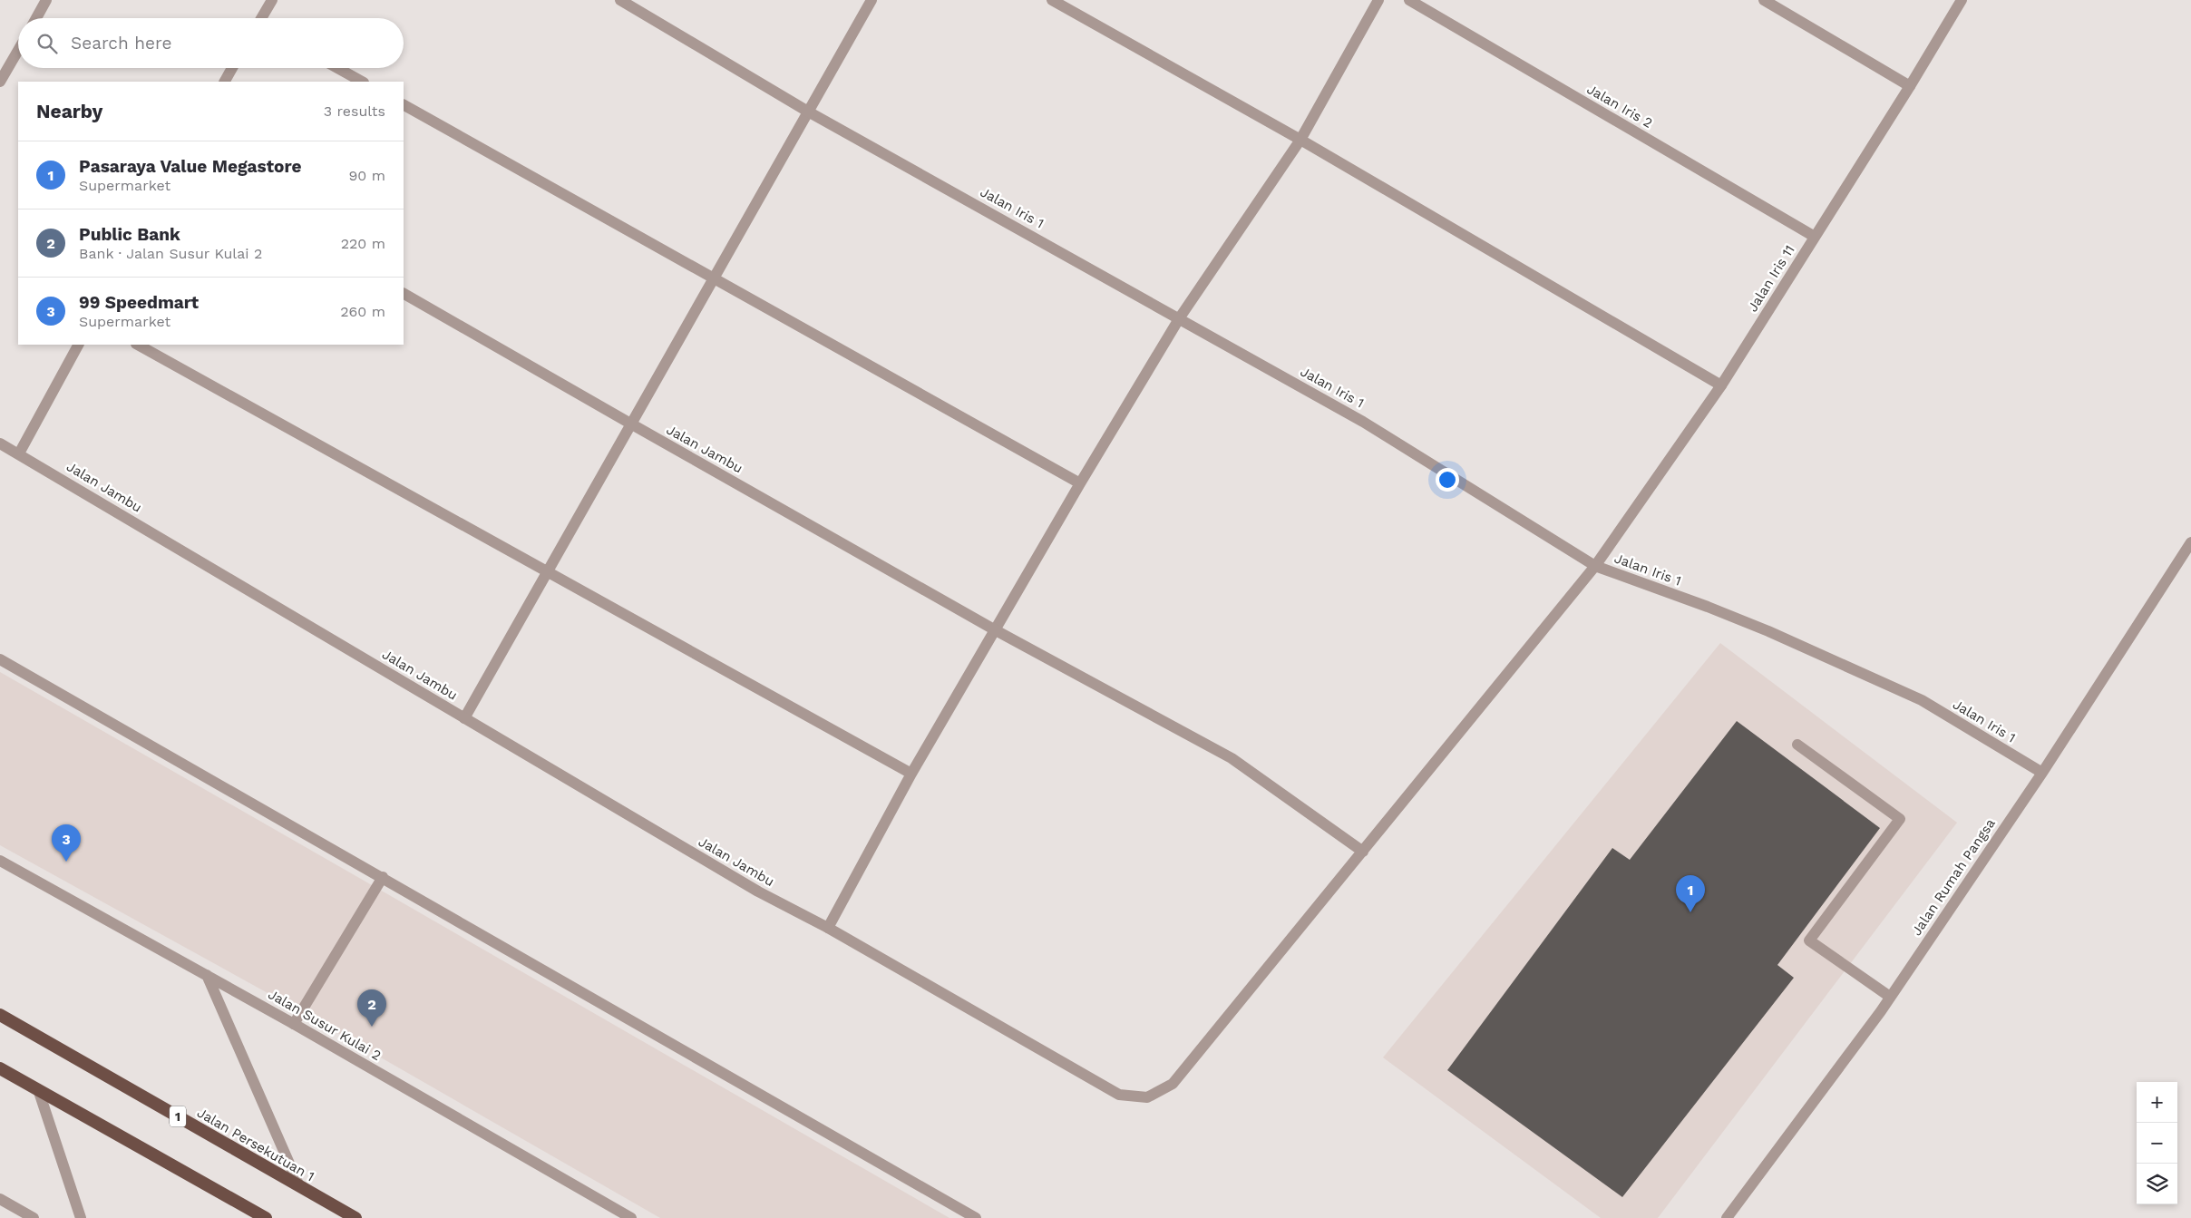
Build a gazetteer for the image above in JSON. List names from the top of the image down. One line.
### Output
{"streets":{"highway":["1","Jalan Persekutuan 1"],"street":["Jalan Iris 2","Jalan Iris 1","Jalan Iris 11","Jalan Jambu","Jalan Rumah Pangsa","Jalan Susur Kulai 2"]},"crossings":[["Jalan Iris 2","Jalan Iris 11"],["Jalan Iris 1","Jalan Iris 11"],["Jalan Iris 1","Jalan Rumah Pangsa"],["Jalan Iris 11","Jalan Jambu"]],"page":{"search":"Search here","heading":["Nearby","3 results"],"list":[{"mark":"1","name":"Pasaraya Value Megastore","note":"Supermarket","value":"90 m"},{"mark":"2","name":"Public Bank","note":"Bank · Jalan Susur Kulai 2","value":"220 m"},{"mark":"3","name":"99 Speedmart","note":"Supermarket","value":"260 m"}],"pins":["3","1","2"],"map_buttons":["+","−"]}}
